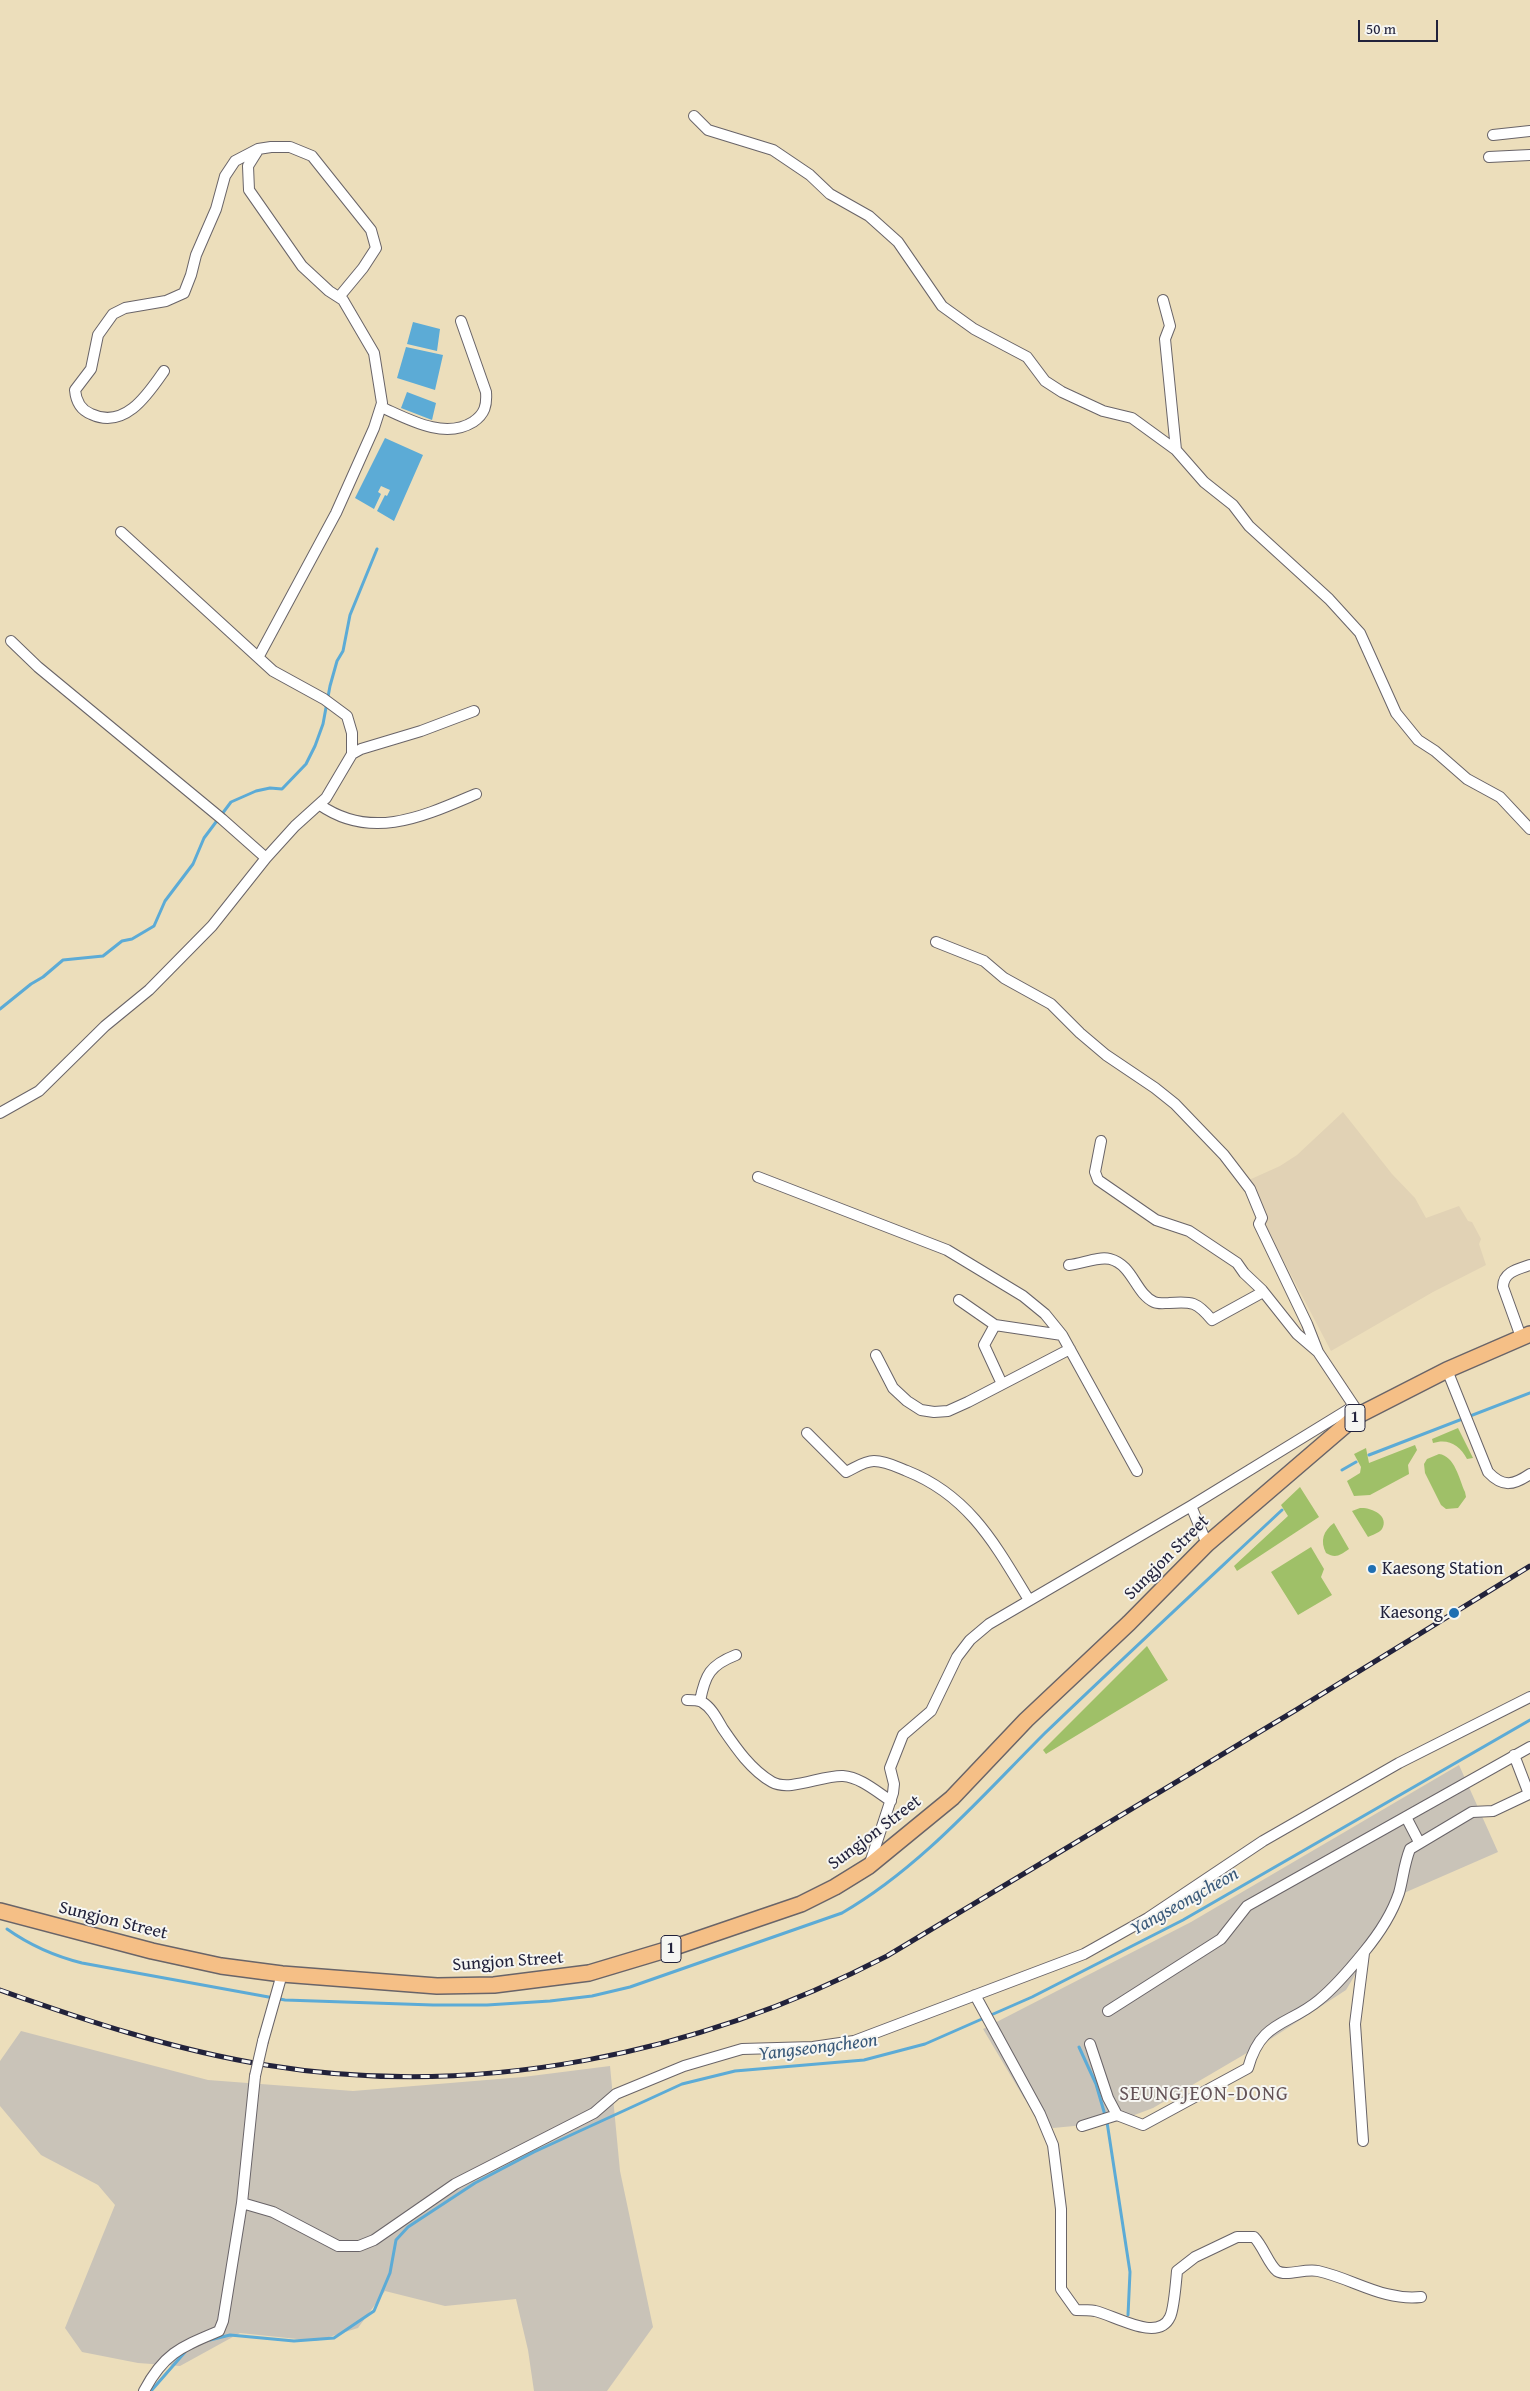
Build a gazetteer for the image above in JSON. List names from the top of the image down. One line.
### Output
{"streets":{"main road":["1","Sungjon Street"]},"districts":["SEUNGJEON-DONG"],"water":["Yangseongcheon"],"places":["Kaesong Station","Kaesong"],"scale_bar":"50 m"}
